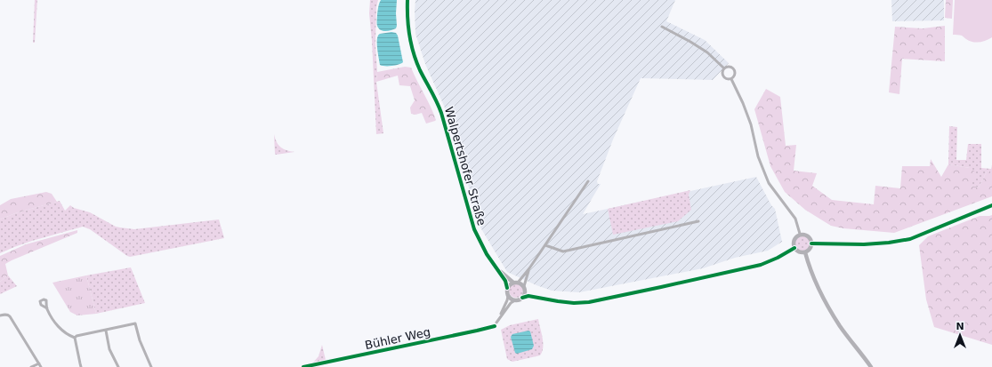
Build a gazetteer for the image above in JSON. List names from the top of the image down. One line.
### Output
{"streets":{"street":["Walpertshofer Straße","Bühler Weg"]},"north":"top"}
